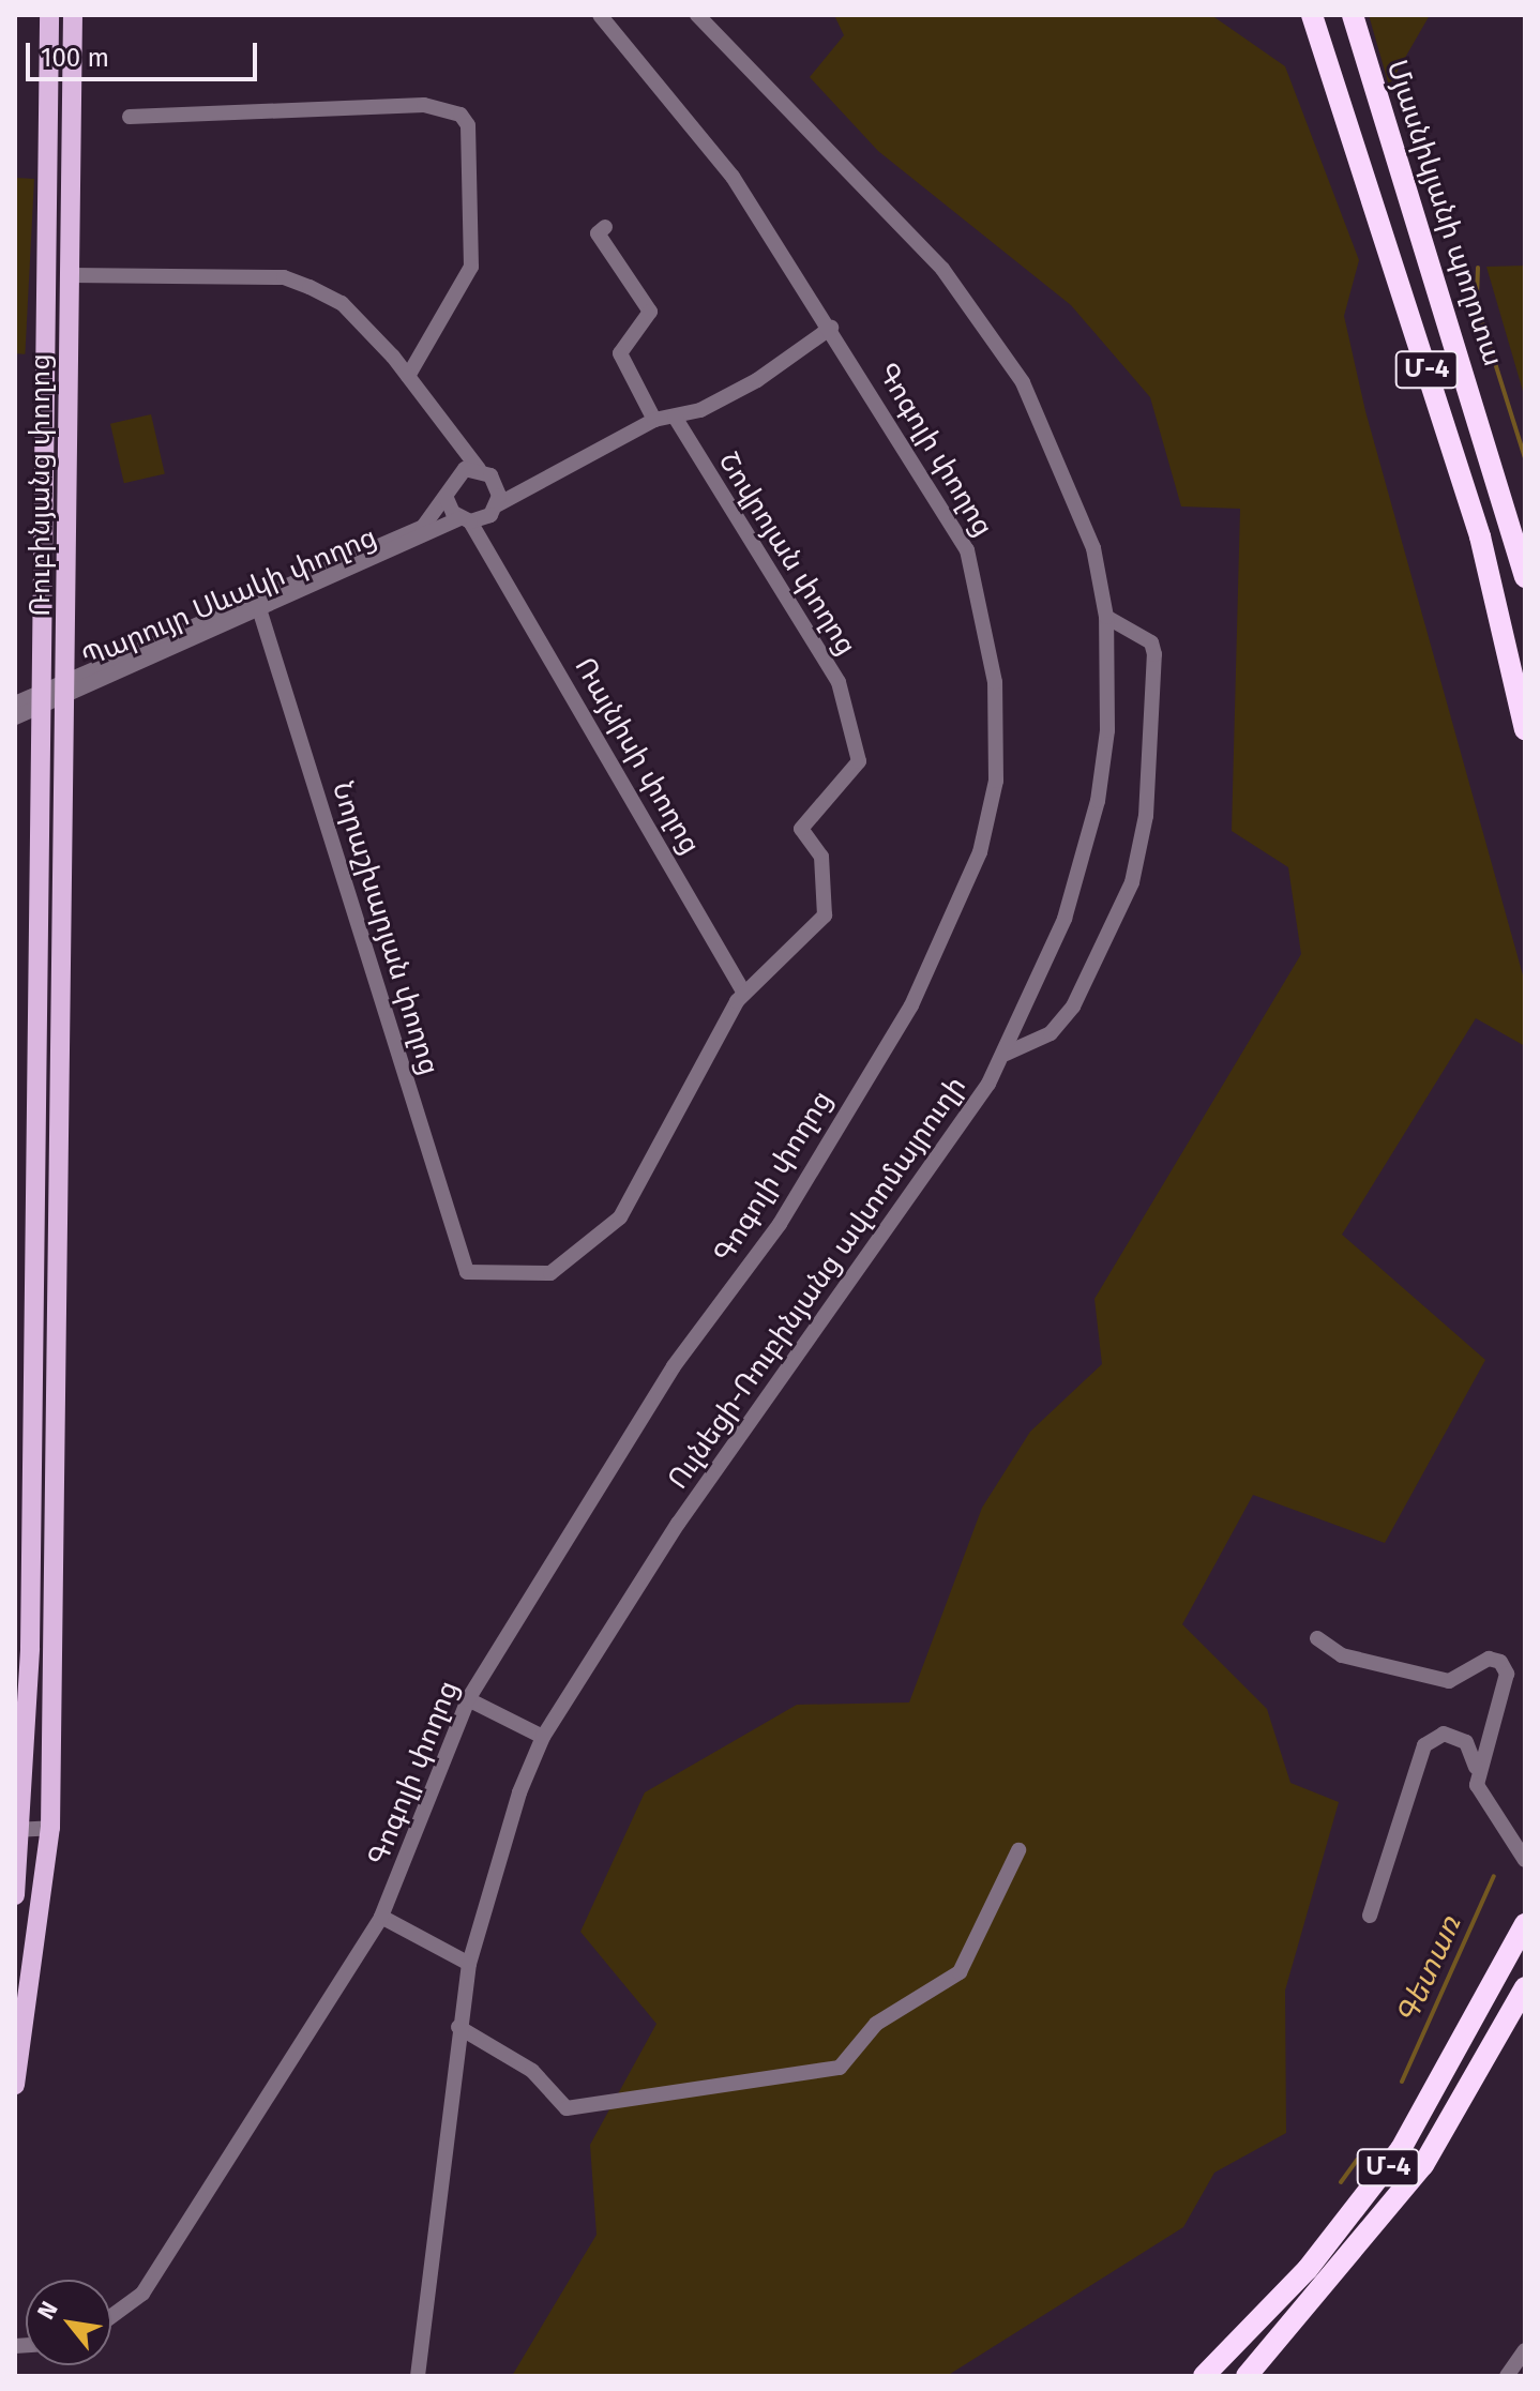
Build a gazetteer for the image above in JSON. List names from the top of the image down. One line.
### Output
{"streets":{"highway":["Մյասնիկյանի պողոտա","Մ-4"],"main road":["Ռուբինյանց փողոց"],"street":["Գոգոլի փողոց","Շովրոյան փողոց","Պարույր Սևակի փողոց","Ռայնիսի փողոց","Նորաշխարյան փողոց","Ուլնեցի-Ռուբինյանց ավտոմայրուղի"]},"crossings":[["Գոգոլի փողոց","Պարույր Սևակի փողոց"],["Ռուբինյանց փողոց","Պարույր Սևակի փողոց"],["Շովրոյան փողոց","Պարույր Սևակի փողոց"],["Շովրոյան փողոց","Ռայնիսի փողոց"],["Շովրոյան փողոց","Նորաշխարյան փողոց"],["Պարույր Սևակի փողոց","Ռայնիսի փողոց"],["Պարույր Սևակի փողոց","Նորաշխարյան փողոց"]],"water":["Գետառ"],"scale_bar":"100 m","north":"top left"}
